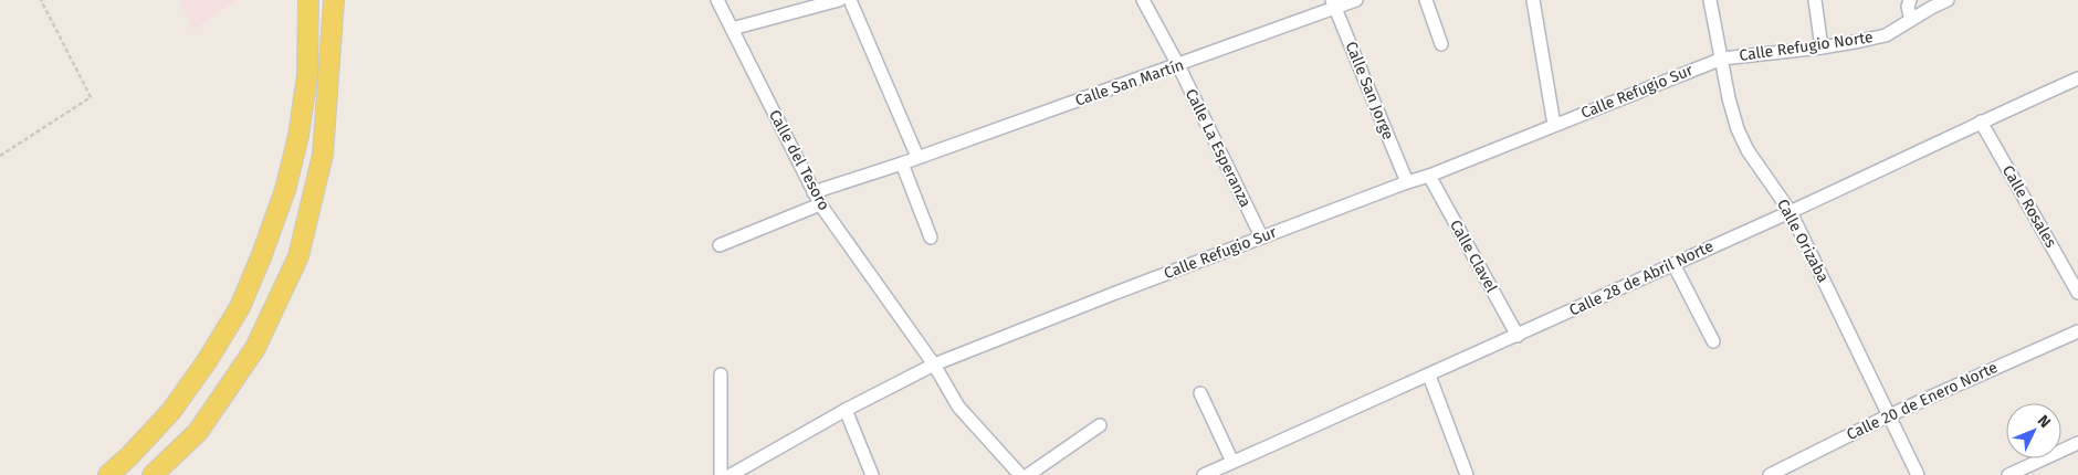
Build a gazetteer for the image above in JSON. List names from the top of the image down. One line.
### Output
{"streets":{"street":["Calle Refugio Norte","Calle San Martín","Calle San Jorge","Calle Refugio Sur","Calle La Esperanza","Calle del Tesoro","Calle Rosales","Calle Orizaba","Calle Clavel","Calle 28 de Abril Norte","Calle 20 de Enero Norte"]},"crossings":[["Calle Refugio Norte","Calle Refugio Sur"],["Calle Refugio Norte","Calle Orizaba"],["Calle San Martín","Calle San Jorge"],["Calle San Martín","Calle La Esperanza"],["Calle San Martín","Calle del Tesoro"],["Calle San Jorge","Calle Refugio Sur"],["Calle Refugio Sur","Calle La Esperanza"],["Calle Refugio Sur","Calle del Tesoro"],["Calle Refugio Sur","Calle Orizaba"],["Calle Refugio Sur","Calle Clavel"],["Calle Rosales","Calle 28 de Abril Norte"],["Calle Orizaba","Calle 28 de Abril Norte"],["Calle Orizaba","Calle 20 de Enero Norte"],["Calle Clavel","Calle 28 de Abril Norte"]],"north":"top right"}
